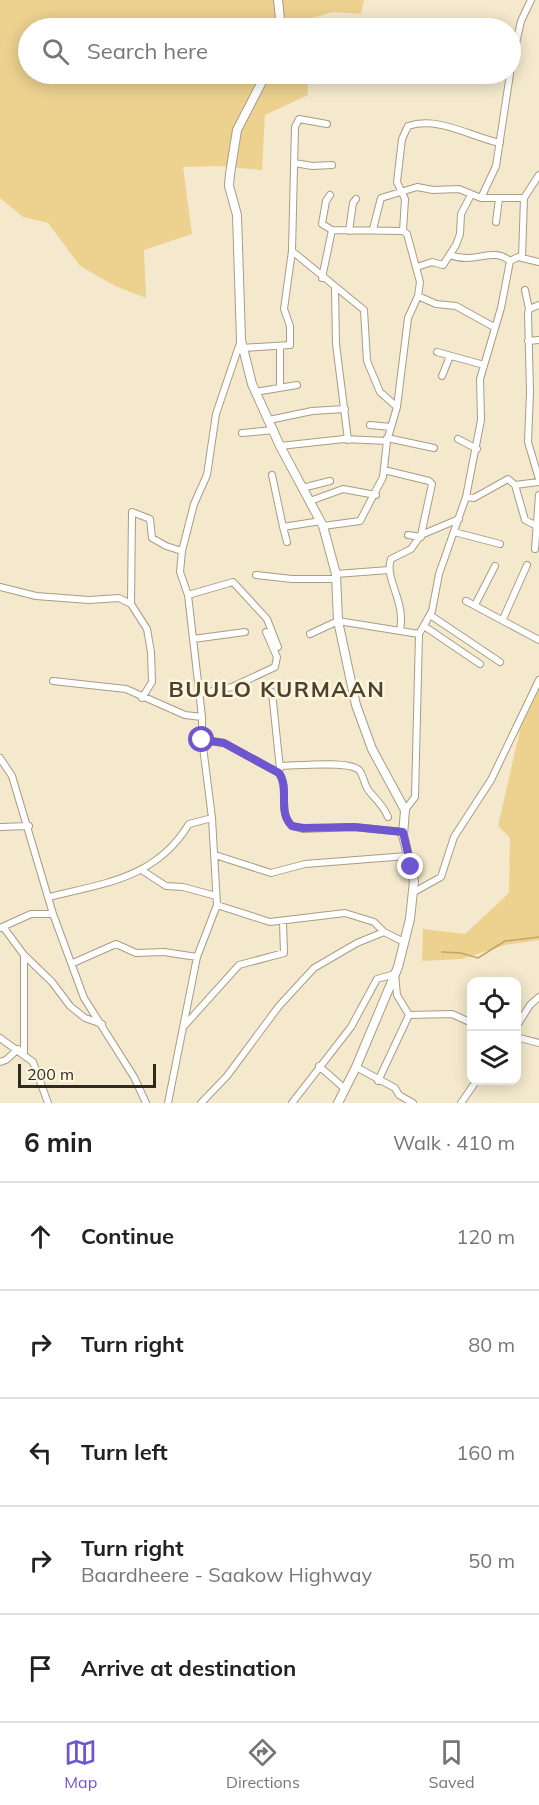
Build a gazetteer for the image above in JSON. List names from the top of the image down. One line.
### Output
{"districts":["BUULO KURMAAN"],"scale_bar":"200 m","page":{"search":"Search here","scale":"200 m","heading":["6 min","Walk · 410 m"],"list":[["Continue","120 m"],["Turn right","80 m"],["Turn left","160 m"],["Turn right","Baardheere - Saakow Highway","50 m"],"Arrive at destination"],"nav":["Map","Directions","Saved"]}}
